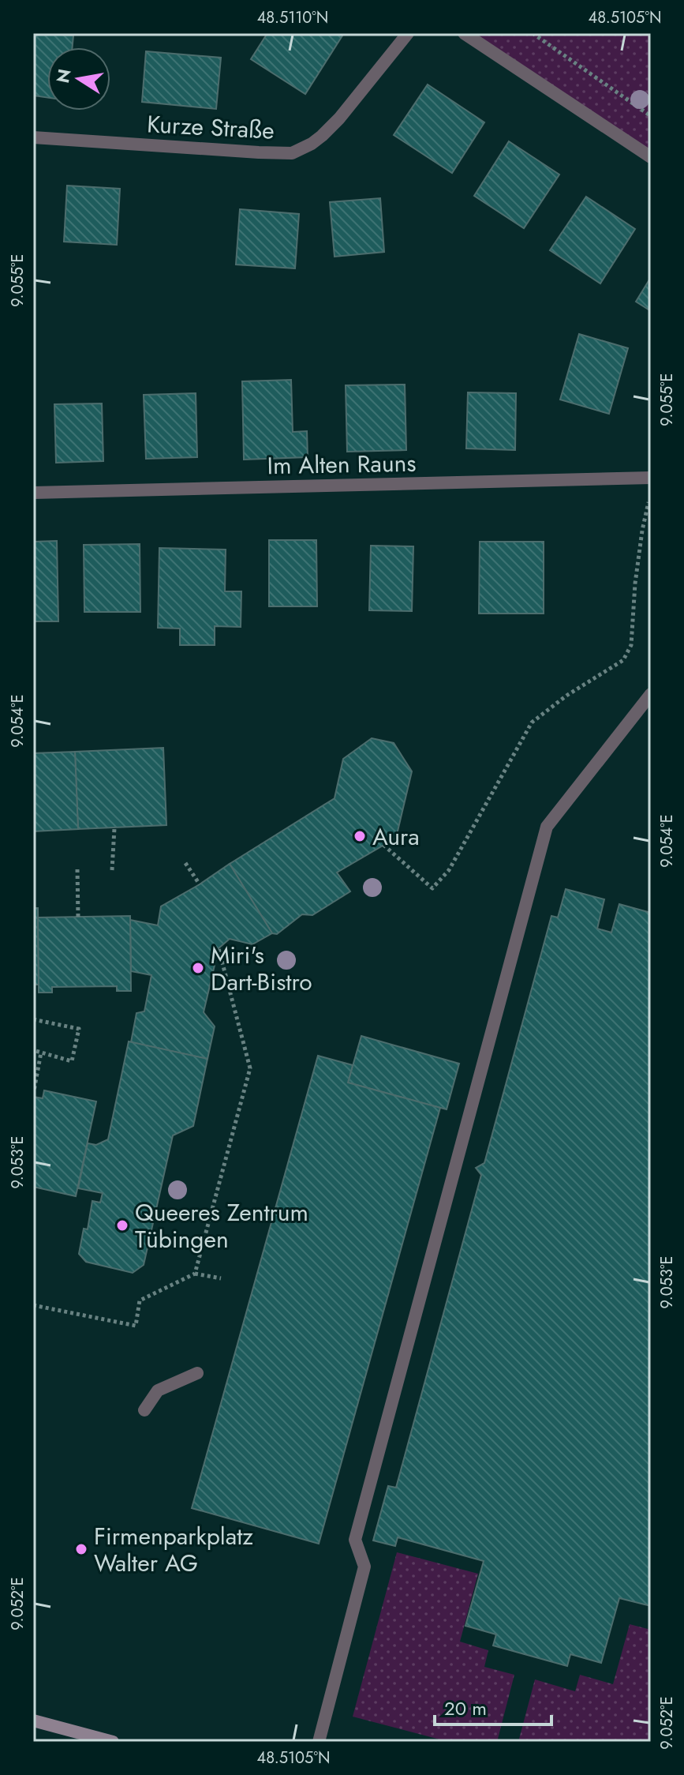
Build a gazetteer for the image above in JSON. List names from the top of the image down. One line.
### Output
{"streets":{"street":["Kurze Straße","Im Alten Rauns"]},"places":["Aura","Miri's Dart-Bistro","Queeres Zentrum Tübingen","Firmenparkplatz Walter AG"],"scale_bar":"20 m","north":"left","coordinates":["48.5110°N","48.5105°N","9.055°E","9.054°E","9.053°E","9.052°E"]}
